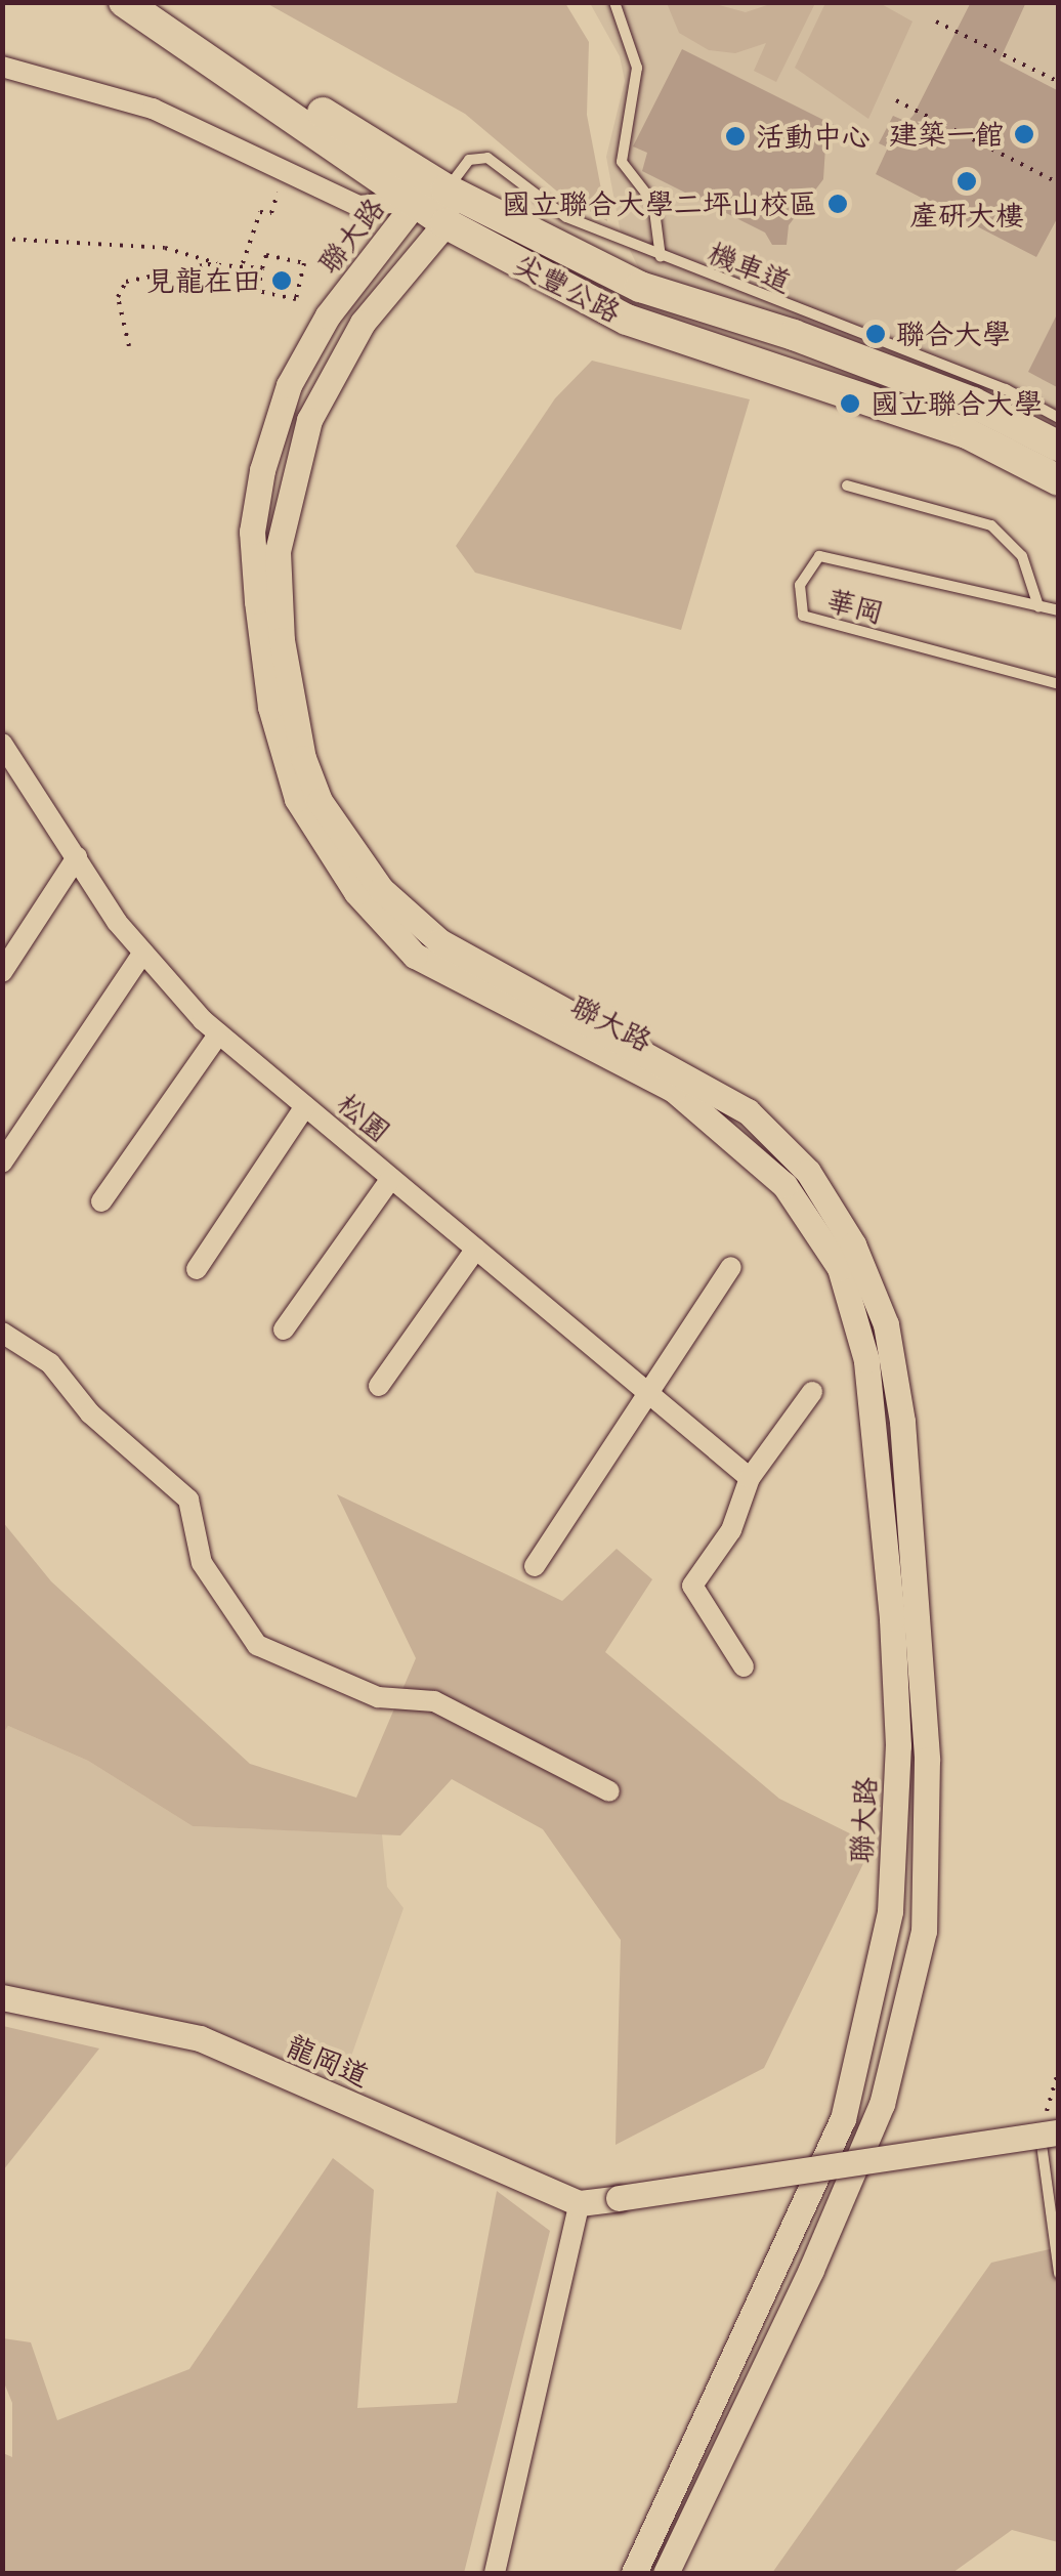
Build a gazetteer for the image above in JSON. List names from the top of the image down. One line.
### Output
{"streets":{"main road":["尖豐公路"],"street":["聯大路","松園","龍岡道"],"lane":["機車道","華岡"]},"crossings":[["聯大路","機車道"],["聯大路","尖豐公路"],["機車道","尖豐公路"]],"places":["建築一館","活動中心","產研大樓","國立聯合大學二坪山校區","見龍在田","聯合大學","國立聯合大學"]}
